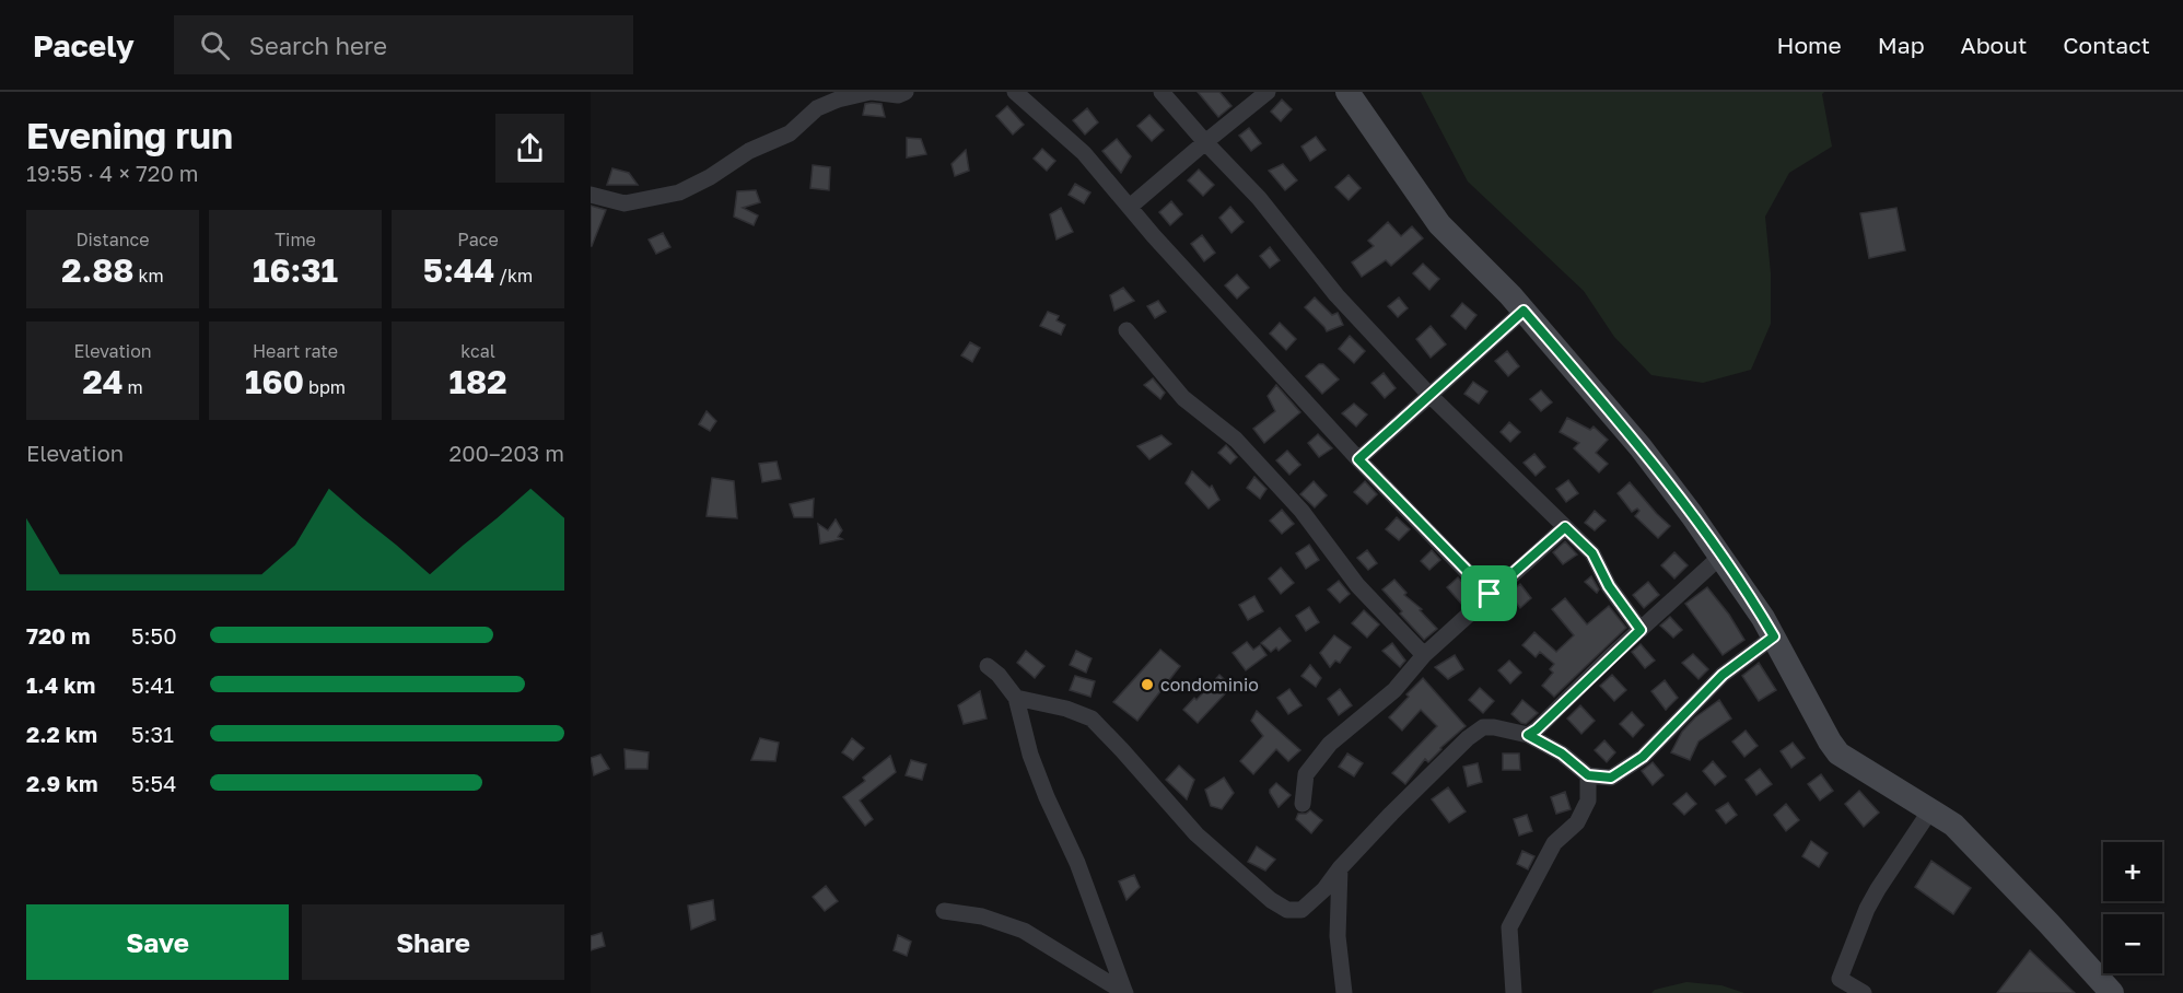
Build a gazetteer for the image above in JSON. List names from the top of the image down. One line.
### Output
{"places":["condominio"],"page":{"header":"Pacely","search":"Search here","nav":["Home","Map","About","Contact"],"heading":["Evening run","19:55 · 4 × 720 m"],"stats":[["Distance","2.88 km"],["Time","16:31"],["Pace","5:44 /km"],["Elevation","24 m"],["Heart rate","160 bpm"],["kcal","182"]],"chart":["Elevation","200–203 m"],"list":[{"name":"720 m","note":"5:50"},{"name":"1.4 km","note":"5:41"},{"name":"2.2 km","note":"5:31"},{"name":"2.9 km","note":"5:54"}],"map_buttons":["+","−"],"buttons":["Save","Share"]}}
